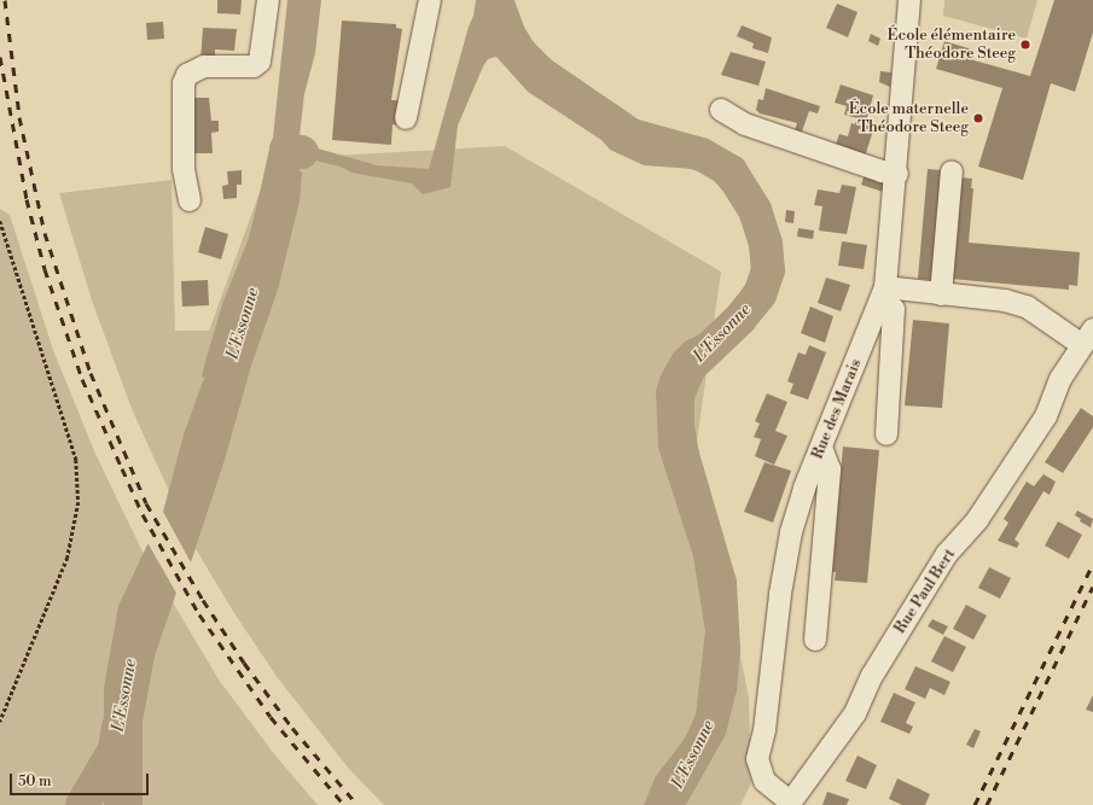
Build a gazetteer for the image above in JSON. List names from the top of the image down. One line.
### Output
{"streets":{"street":["Rue des Marais","Rue Paul Bert"]},"crossings":[["Rue des Marais","Rue Paul Bert"]],"water":["L'Essonne"],"places":["École élémentaire Théodore Steeg","École maternelle Théodore Steeg"],"scale_bar":"50 m"}
